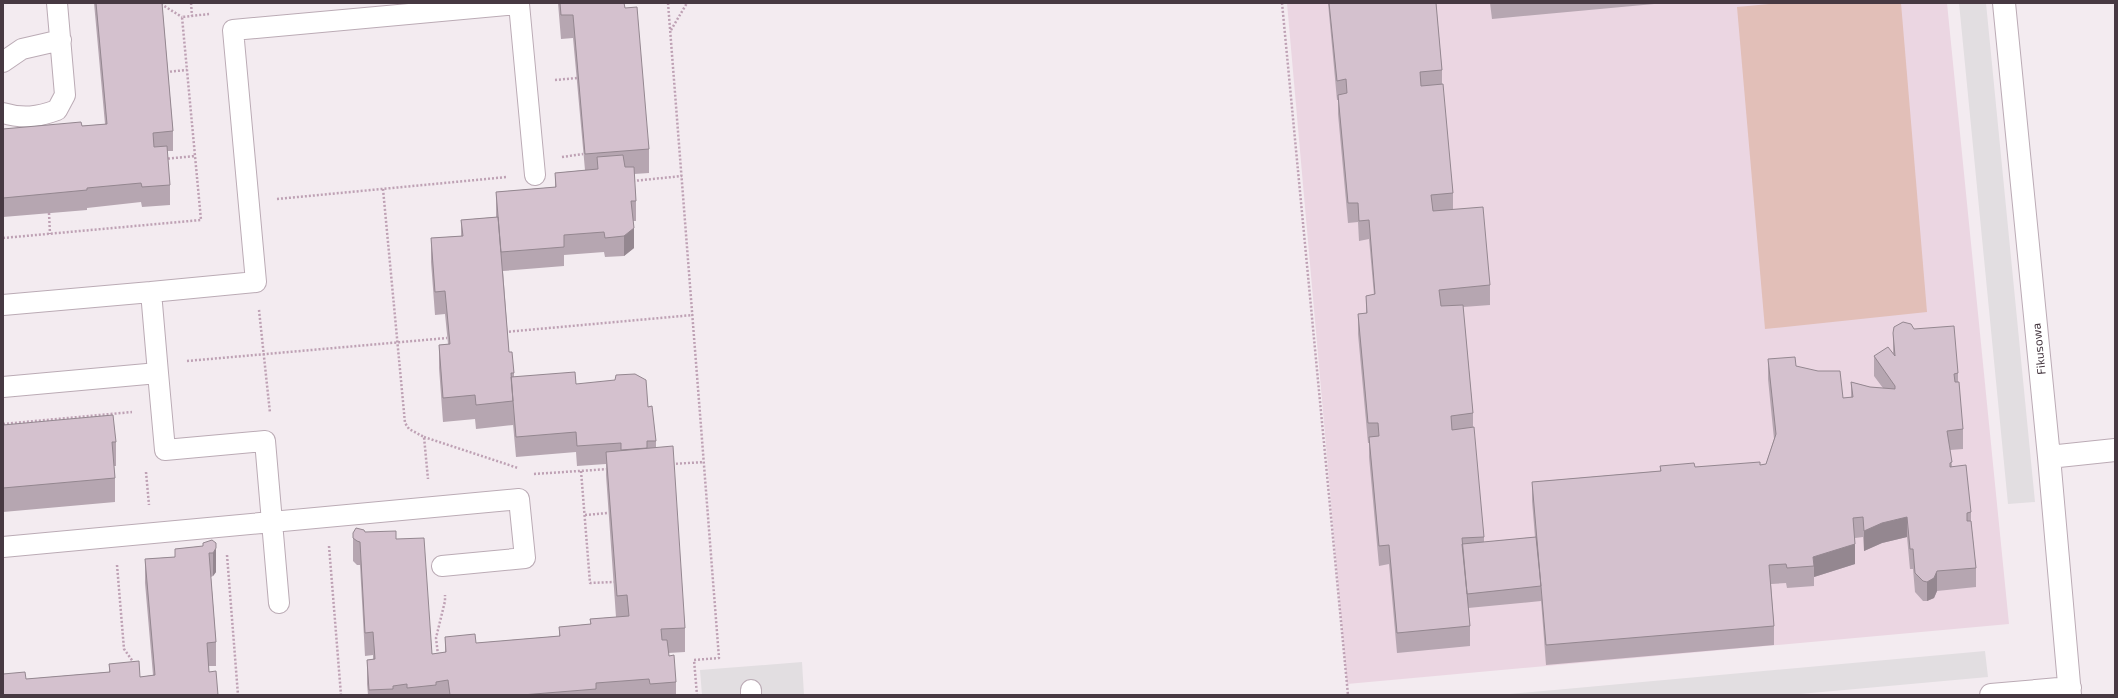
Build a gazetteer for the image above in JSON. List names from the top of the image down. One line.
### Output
{"streets":{"street":["Fikusowa"]}}
